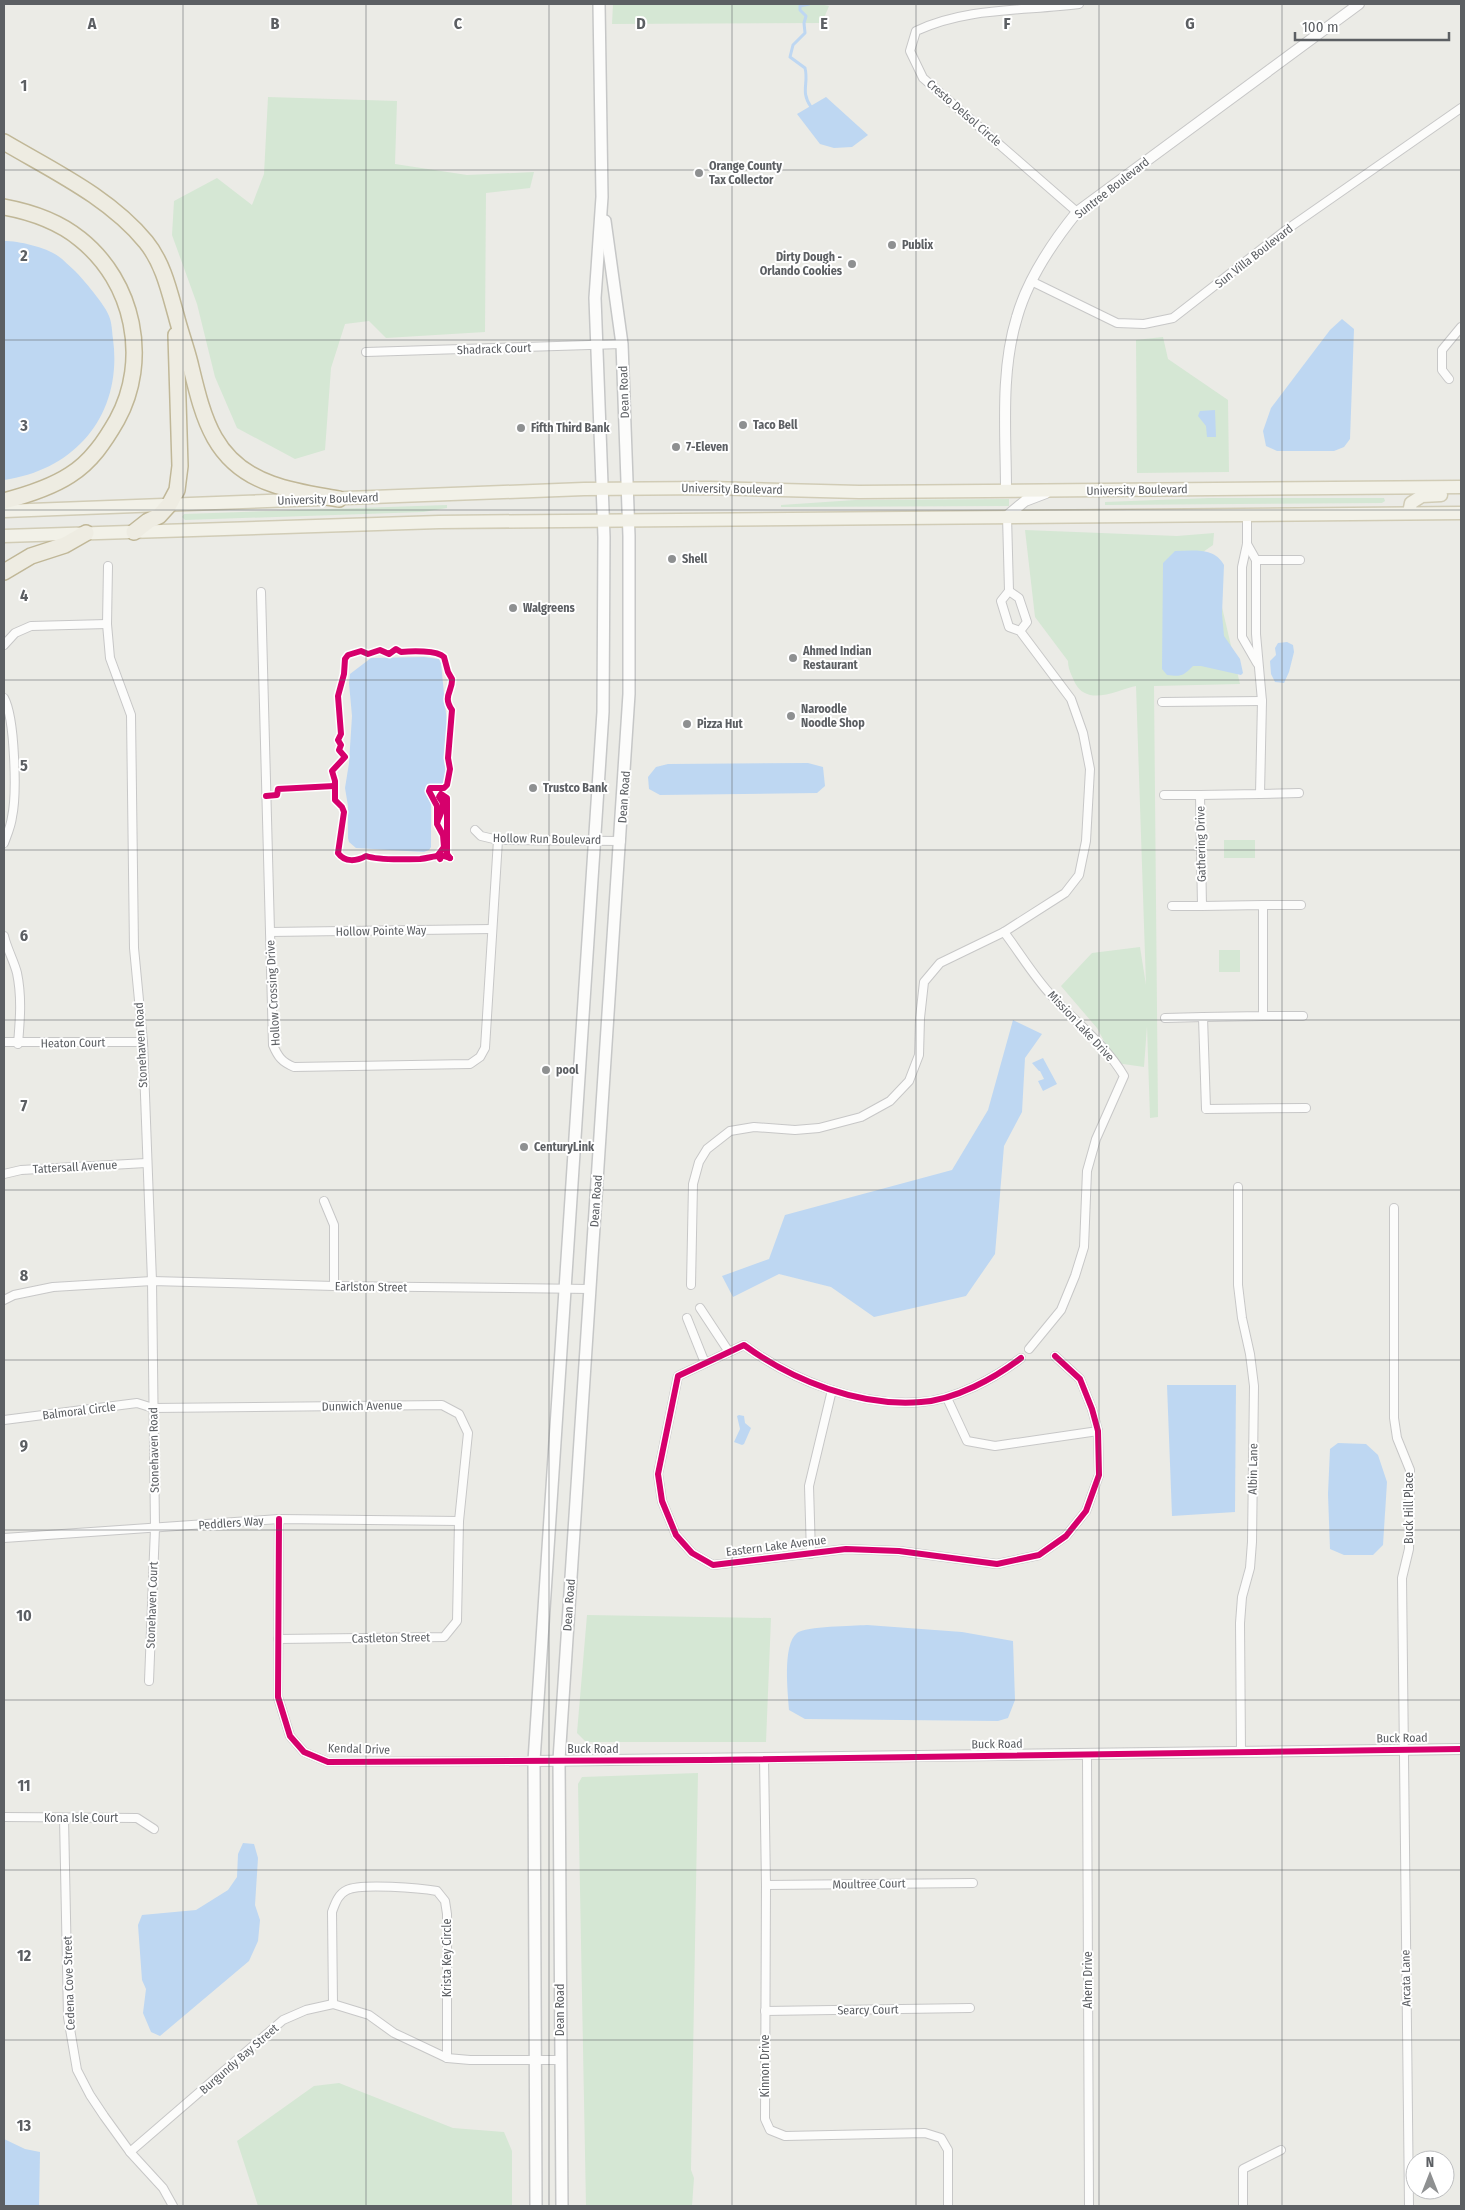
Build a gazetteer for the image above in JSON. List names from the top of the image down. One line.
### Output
{"streets":{"main road":["Dean Road","University Boulevard"],"street":["Cresto Delsol Circle","Suntree Boulevard","Sun Villa Boulevard","Shadrack Court","Hollow Run Boulevard","Gathering Drive","Hollow Pointe Way","Hollow Crossing Drive","Mission Lake Drive","Heaton Court","Stonehaven Road","Tattersall Avenue","Earlston Street","Dunwich Avenue","Balmoral Circle","Albin Lane","Buck Hill Place","Peddlers Way","Eastern Lake Avenue","Stonehaven Court","Castleton Street","Buck Road","Kendal Drive","Kona Isle Court","Moultree Court","Krista Key Circle","Arcata Lane","Ahern Drive","Cedena Cove Street","Searcy Court","Burgundy Bay Street","Kinnon Drive"]},"crossings":[["Cresto Delsol Circle","Suntree Boulevard"],["Suntree Boulevard","Sun Villa Boulevard"],["Suntree Boulevard","University Boulevard"],["Shadrack Court","Dean Road"],["Dean Road","University Boulevard"],["Dean Road","Hollow Run Boulevard"],["Dean Road","Earlston Street"],["Dean Road","Buck Road"],["Dean Road","Kendal Drive"],["Dean Road","Burgundy Bay Street"],["Hollow Run Boulevard","Hollow Crossing Drive"],["Hollow Pointe Way","Hollow Crossing Drive"],["Heaton Court","Stonehaven Road"],["Stonehaven Road","Tattersall Avenue"],["Stonehaven Road","Earlston Street"],["Stonehaven Road","Dunwich Avenue"],["Stonehaven Road","Balmoral Circle"],["Stonehaven Road","Peddlers Way"],["Stonehaven Road","Stonehaven Court"],["Dunwich Avenue","Balmoral Circle"],["Dunwich Avenue","Peddlers Way"],["Dunwich Avenue","Castleton Street"],["Albin Lane","Buck Road"],["Buck Hill Place","Buck Road"],["Buck Hill Place","Arcata Lane"],["Peddlers Way","Stonehaven Court"],["Peddlers Way","Castleton Street"],["Peddlers Way","Kendal Drive"],["Castleton Street","Kendal Drive"],["Buck Road","Kendal Drive"],["Buck Road","Arcata Lane"],["Buck Road","Ahern Drive"],["Buck Road","Kinnon Drive"],["Kona Isle Court","Cedena Cove Street"],["Moultree Court","Kinnon Drive"],["Krista Key Circle","Burgundy Bay Street"],["Cedena Cove Street","Burgundy Bay Street"],["Searcy Court","Kinnon Drive"]],"places":["Orange County Tax Collector","Publix","Dirty Dough - Orlando Cookies","Taco Bell","Fifth Third Bank","7-Eleven","Shell","Walgreens","Ahmed Indian Restaurant","Naroodle Noodle Shop","Pizza Hut","Trustco Bank","pool","CenturyLink"],"scale_bar":"100 m","north":"top","grid":{"columns":["A","B","C","D","E","F","G"],"rows":["1","2","3","4","5","6","7","8","9","10","11","12","13"]}}
